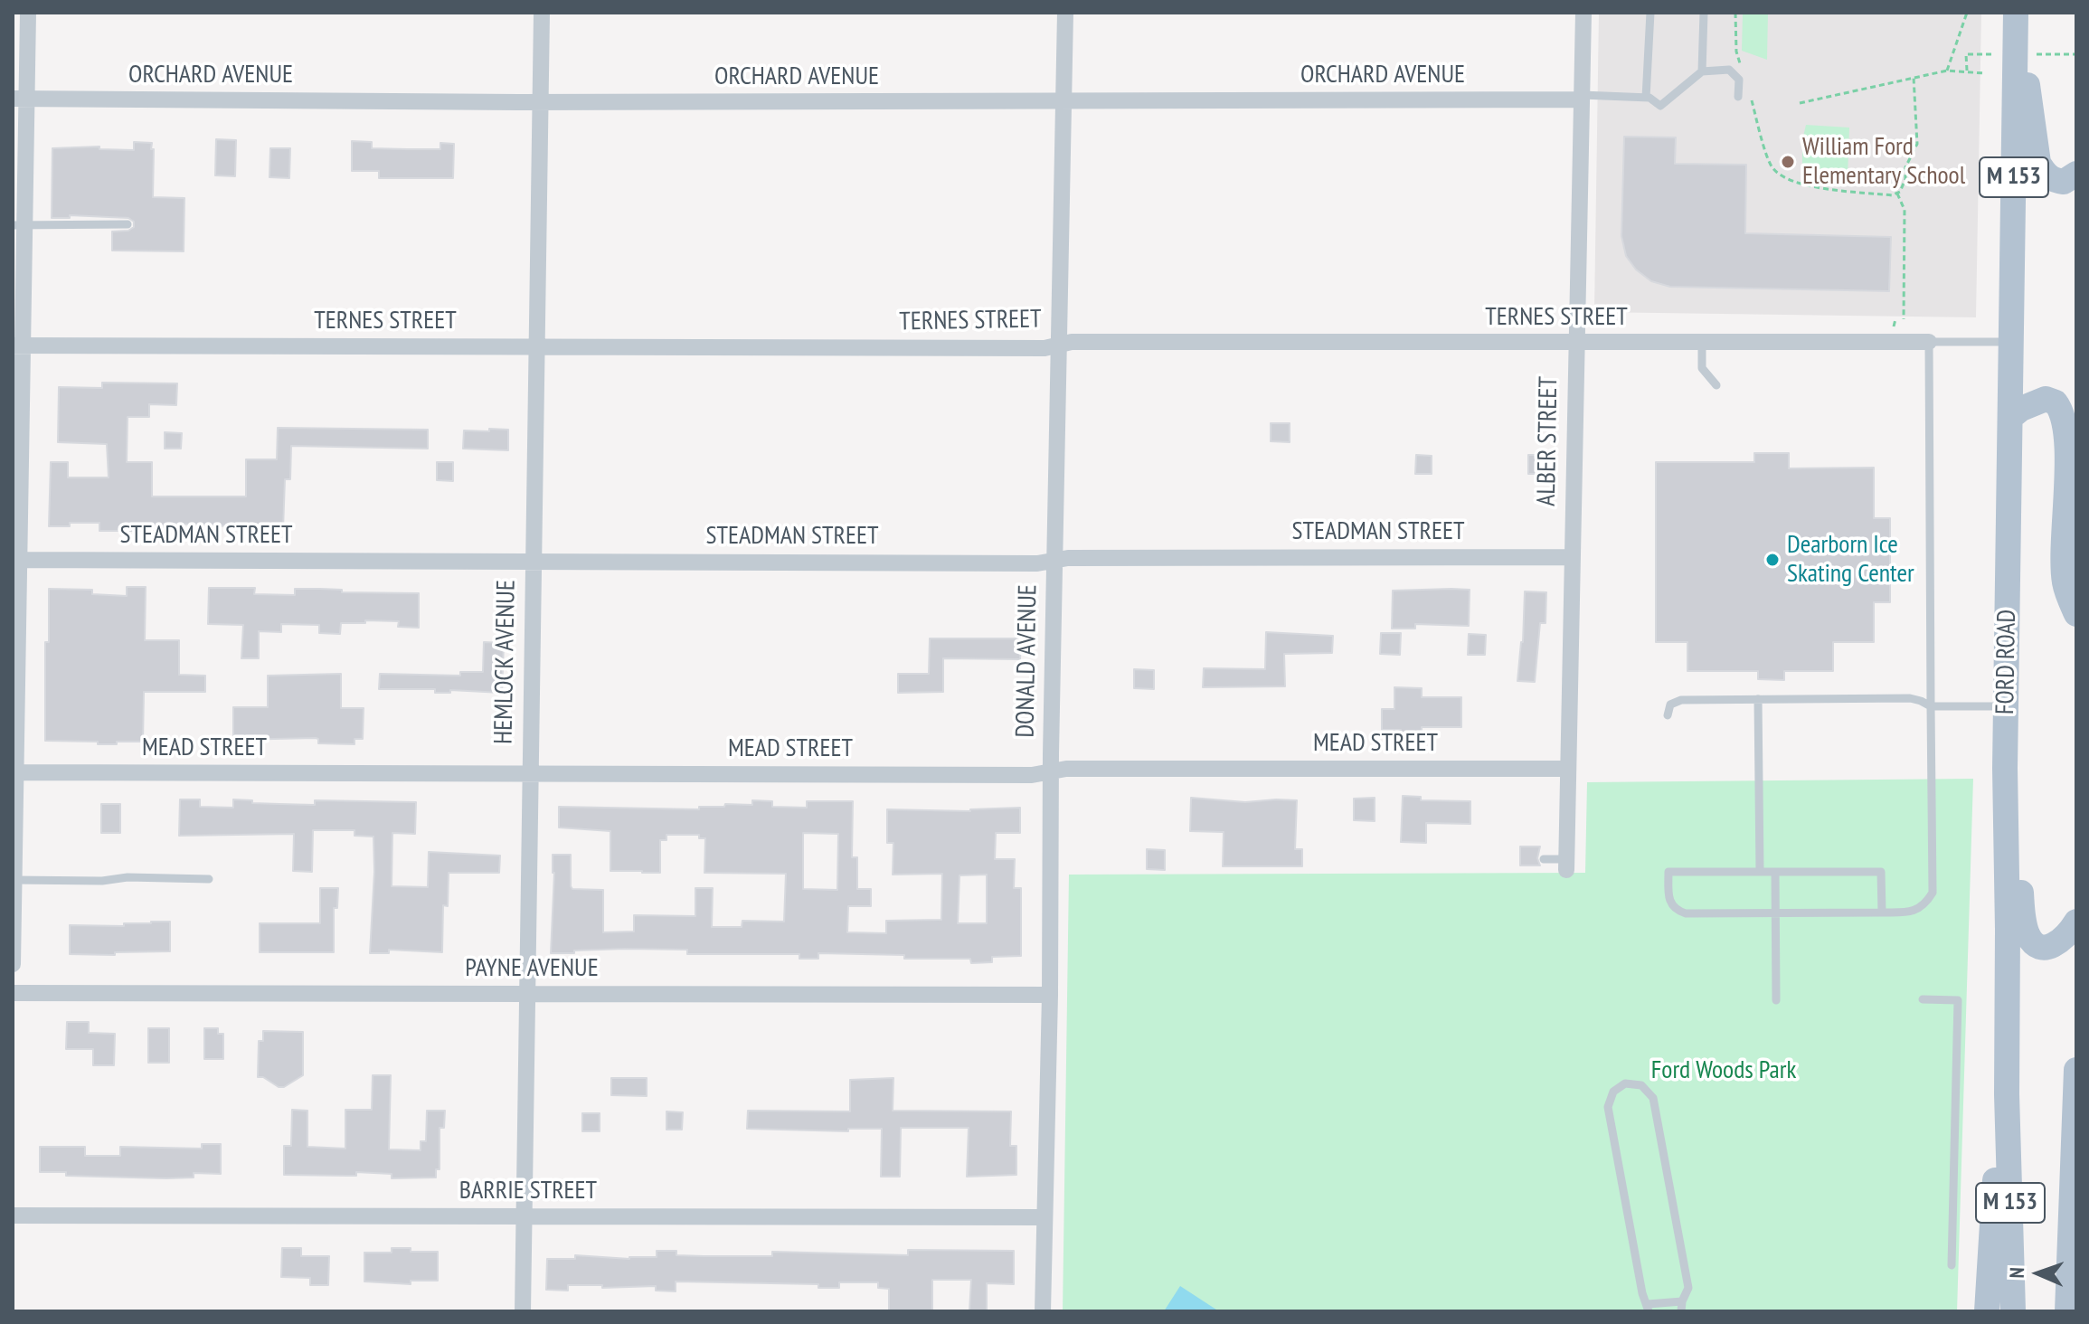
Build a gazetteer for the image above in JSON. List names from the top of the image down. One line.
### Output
{"streets":{"main road":["M 153","FORD ROAD"],"street":["ORCHARD AVENUE","TERNES STREET","ALBER STREET","STEADMAN STREET","DONALD AVENUE","HEMLOCK AVENUE","MEAD STREET","PAYNE AVENUE","BARRIE STREET"]},"crossings":[["ORCHARD AVENUE","ALBER STREET"],["ORCHARD AVENUE","DONALD AVENUE"],["ORCHARD AVENUE","HEMLOCK AVENUE"],["TERNES STREET","ALBER STREET"],["TERNES STREET","DONALD AVENUE"],["TERNES STREET","HEMLOCK AVENUE"],["ALBER STREET","STEADMAN STREET"],["ALBER STREET","MEAD STREET"],["STEADMAN STREET","DONALD AVENUE"],["STEADMAN STREET","HEMLOCK AVENUE"],["DONALD AVENUE","MEAD STREET"],["DONALD AVENUE","PAYNE AVENUE"],["DONALD AVENUE","BARRIE STREET"],["HEMLOCK AVENUE","MEAD STREET"],["HEMLOCK AVENUE","PAYNE AVENUE"],["HEMLOCK AVENUE","BARRIE STREET"]],"parks":["Ford Woods Park"],"places":["William Ford Elementary School","Dearborn Ice Skating Center"],"north":"left"}
